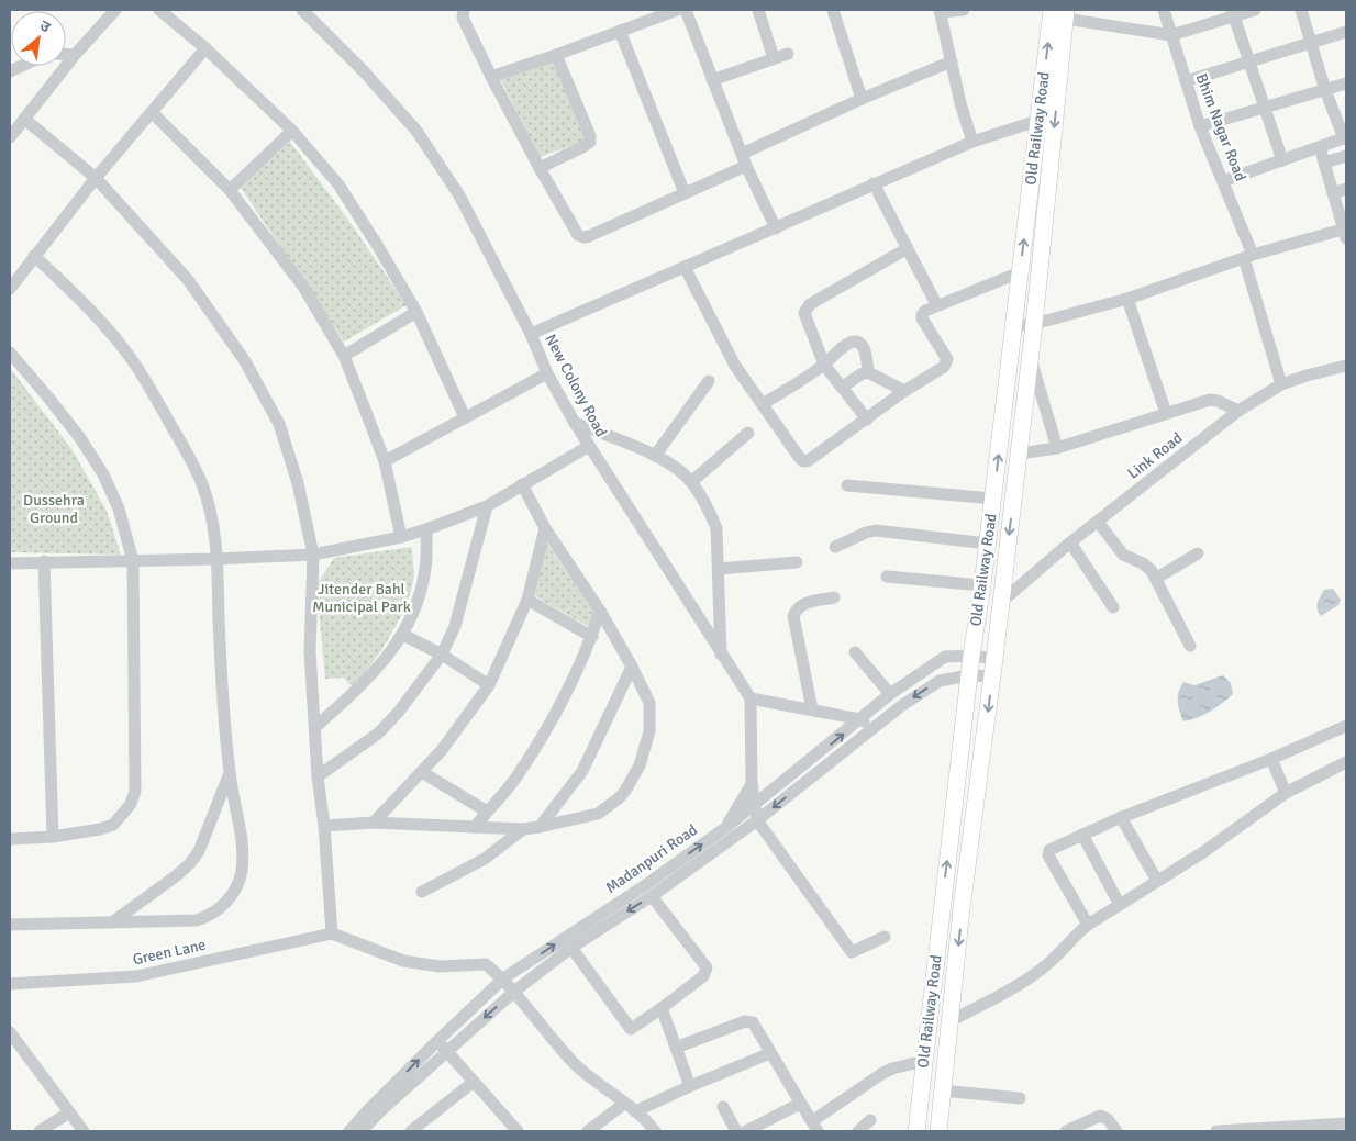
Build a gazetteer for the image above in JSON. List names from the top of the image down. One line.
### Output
{"streets":{"main road":["Old Railway Road"],"street":["Bhim Nagar Road","New Colony Road","Link Road","Madanpuri Road","Green Lane"]},"crossings":[["Bhim Nagar Road","Link Road"],["Old Railway Road","Link Road"],["Old Railway Road","Madanpuri Road"]],"parks":["Dussehra Ground","Jitender Bahl Municipal Park"],"north":"top right"}
